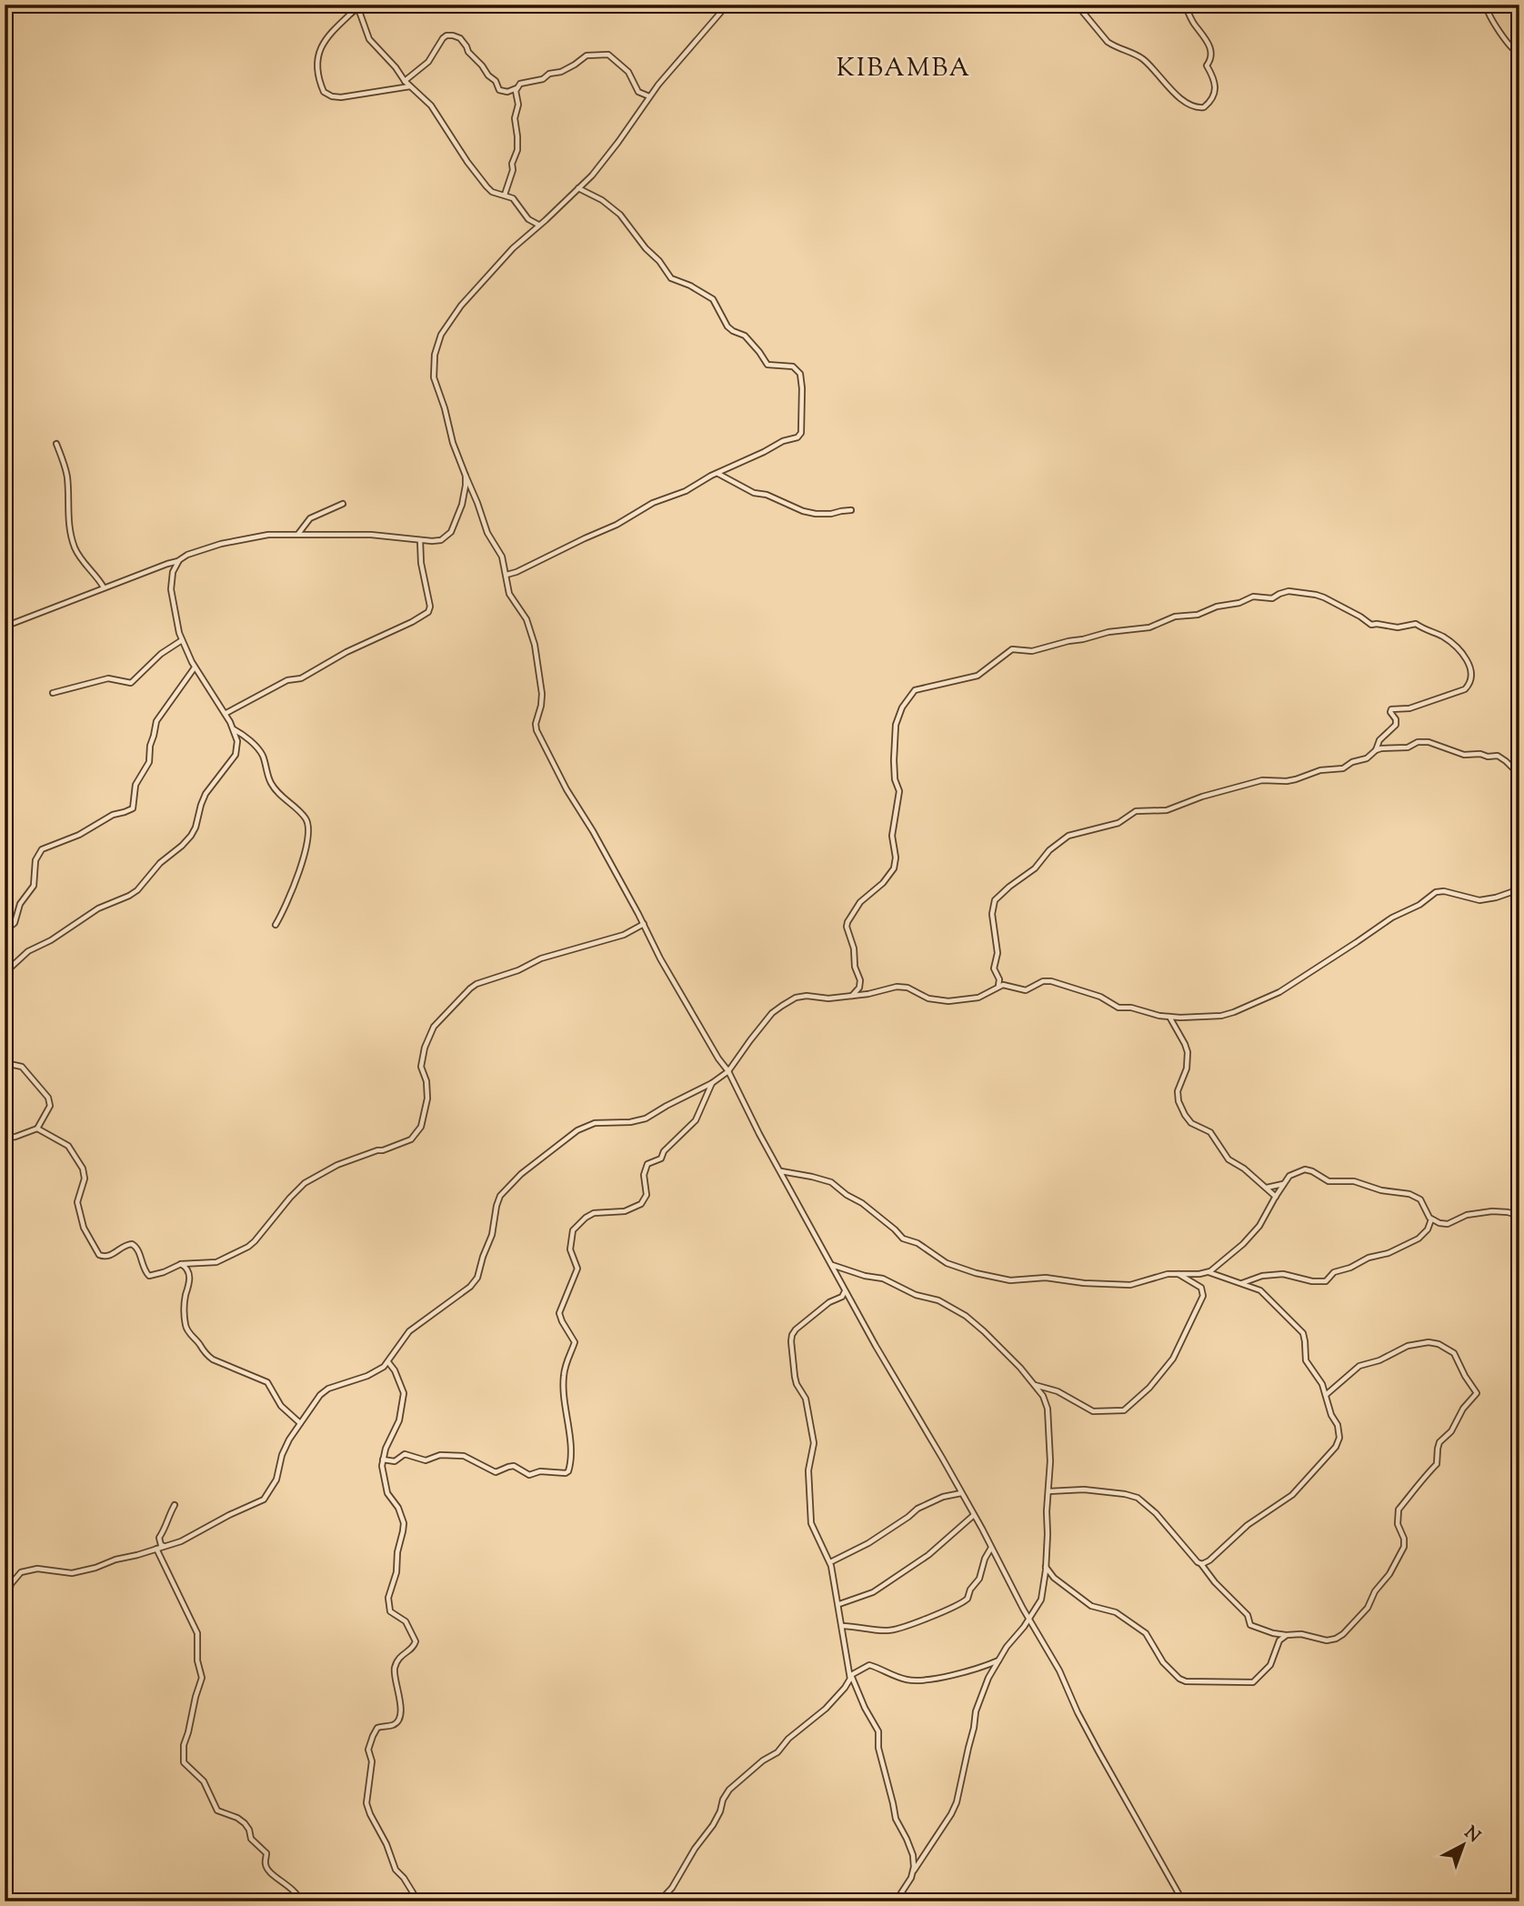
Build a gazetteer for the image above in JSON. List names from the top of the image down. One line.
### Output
{"districts":["KIBAMBA"],"north":"top right"}
